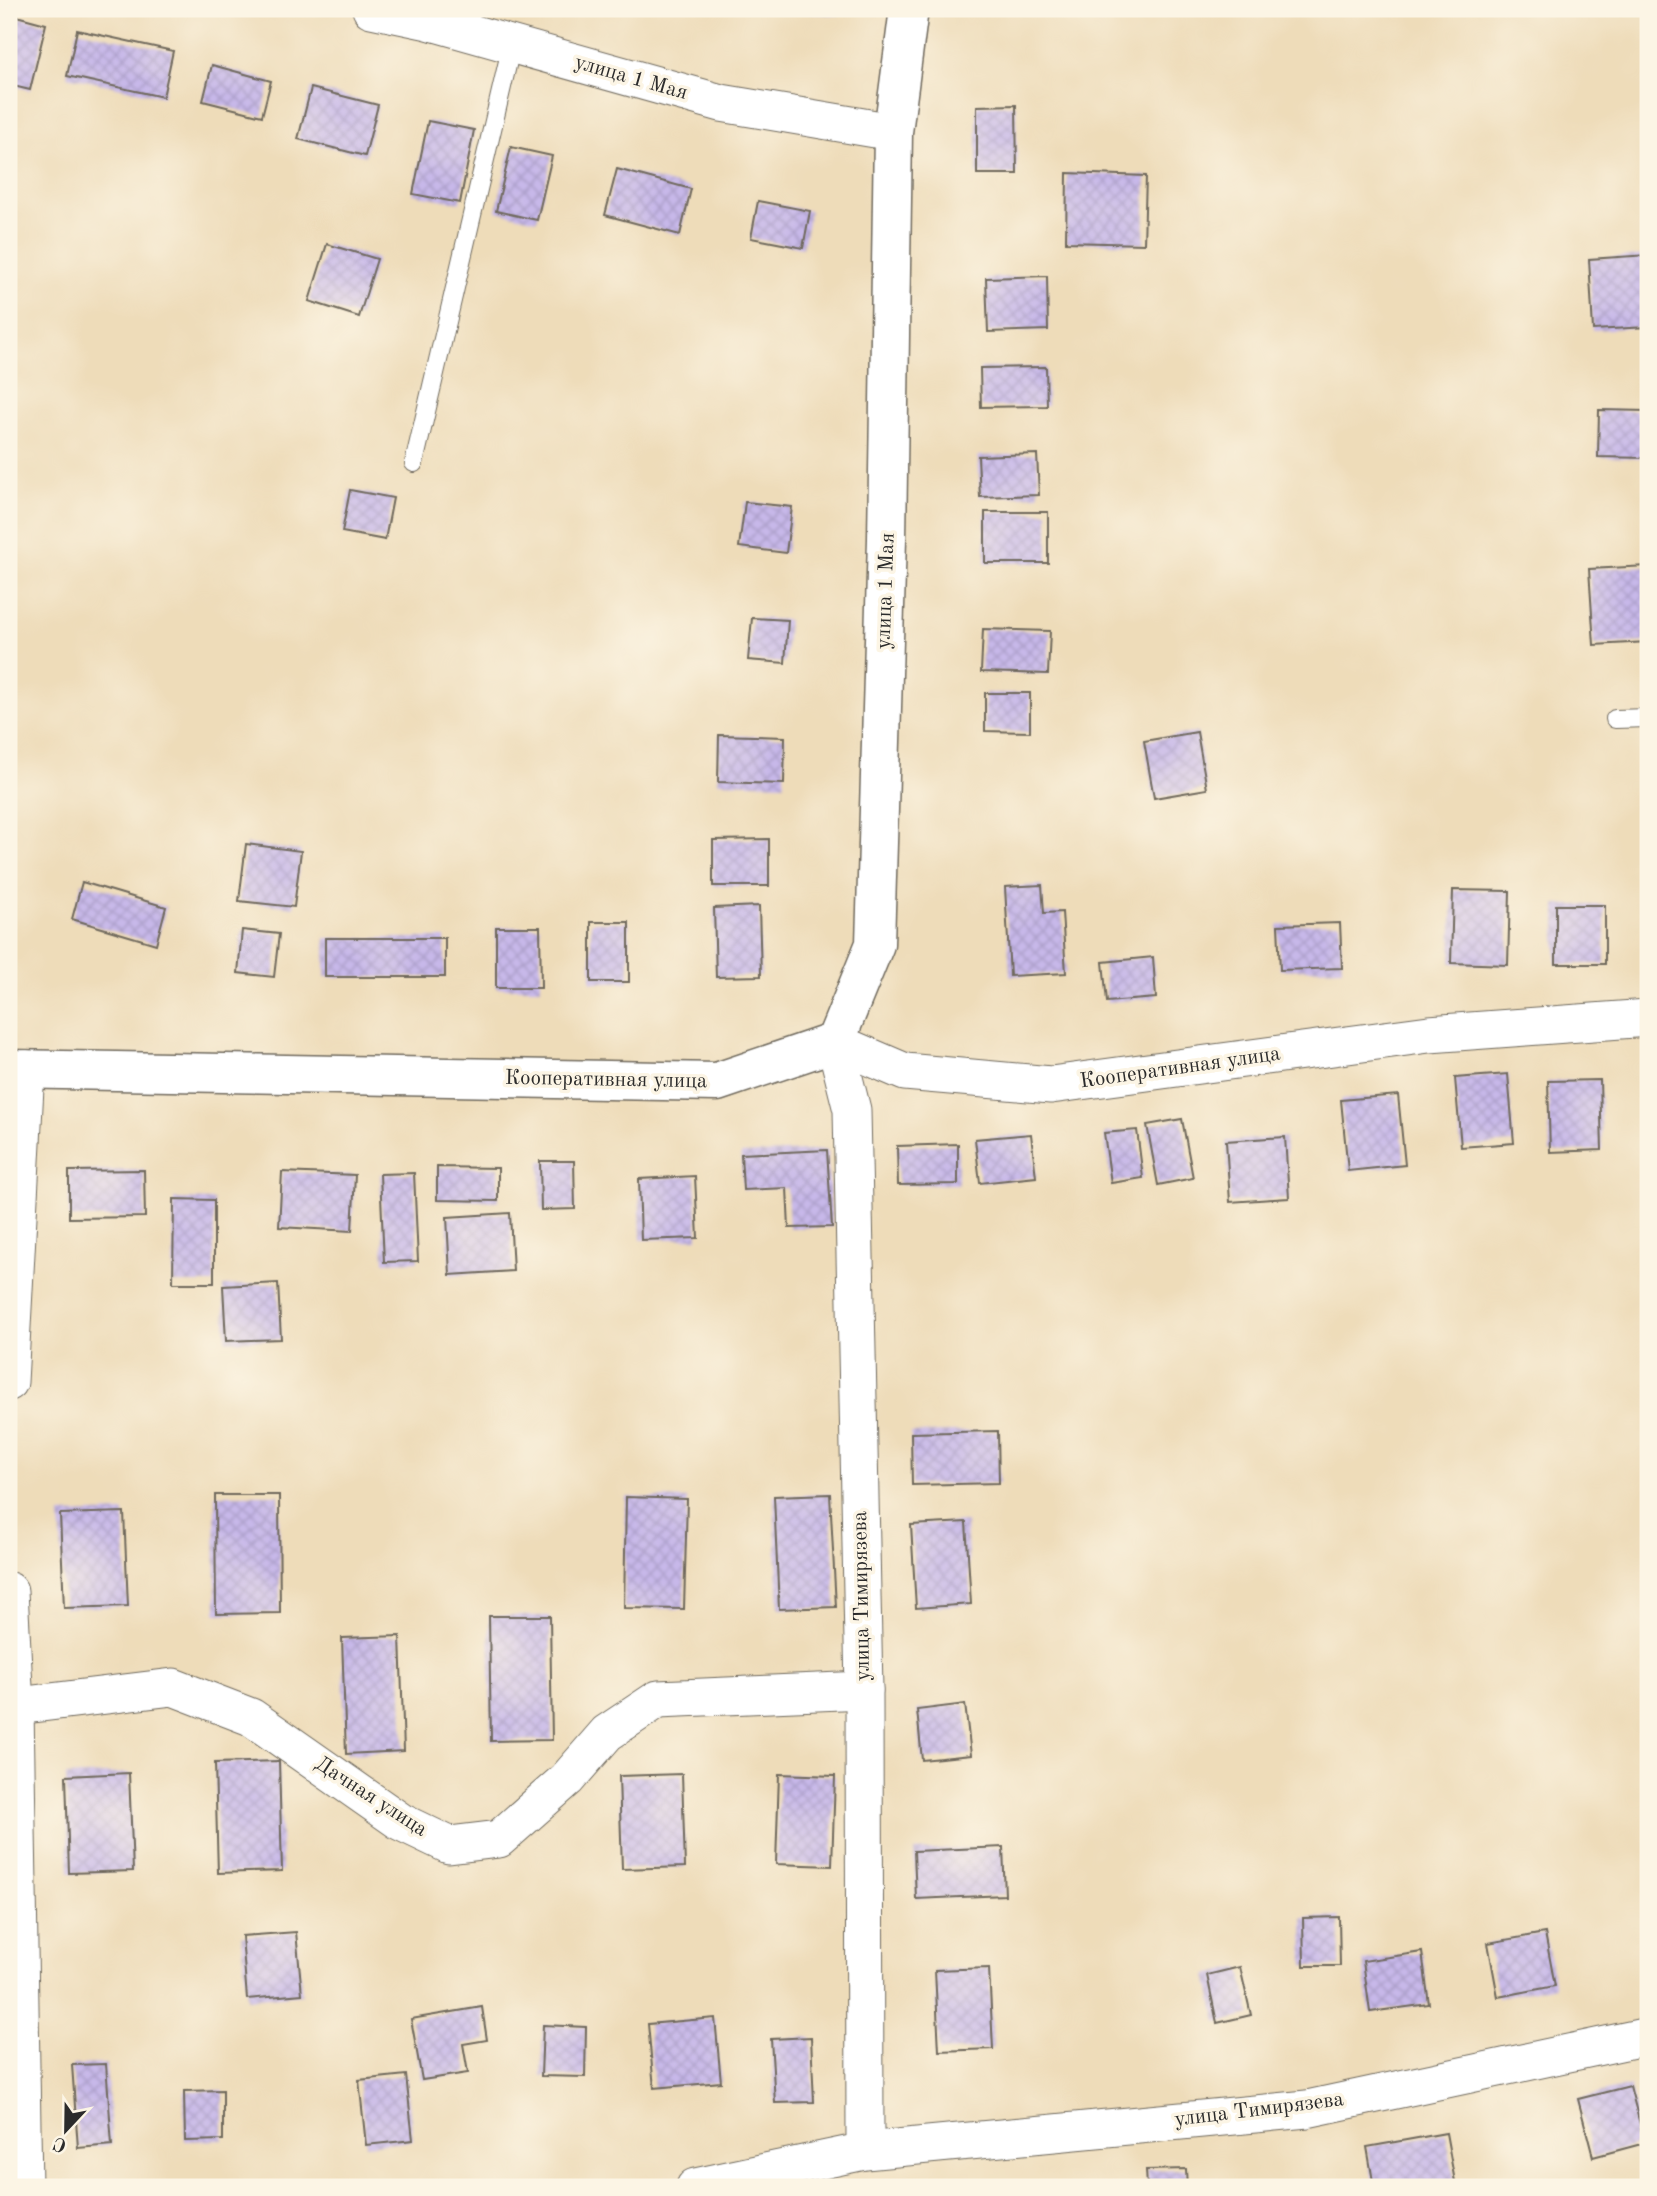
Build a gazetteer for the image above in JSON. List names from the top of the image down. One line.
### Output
{"streets":{"street":["улица 1 Мая","Кооперативная улица","улица Тимирязева","Дачная улица"]},"crossings":[["улица 1 Мая","Кооперативная улица"],["улица 1 Мая","улица Тимирязева"],["Кооперативная улица","улица Тимирязева"],["улица Тимирязева","Дачная улица"]],"north":"bottom"}
